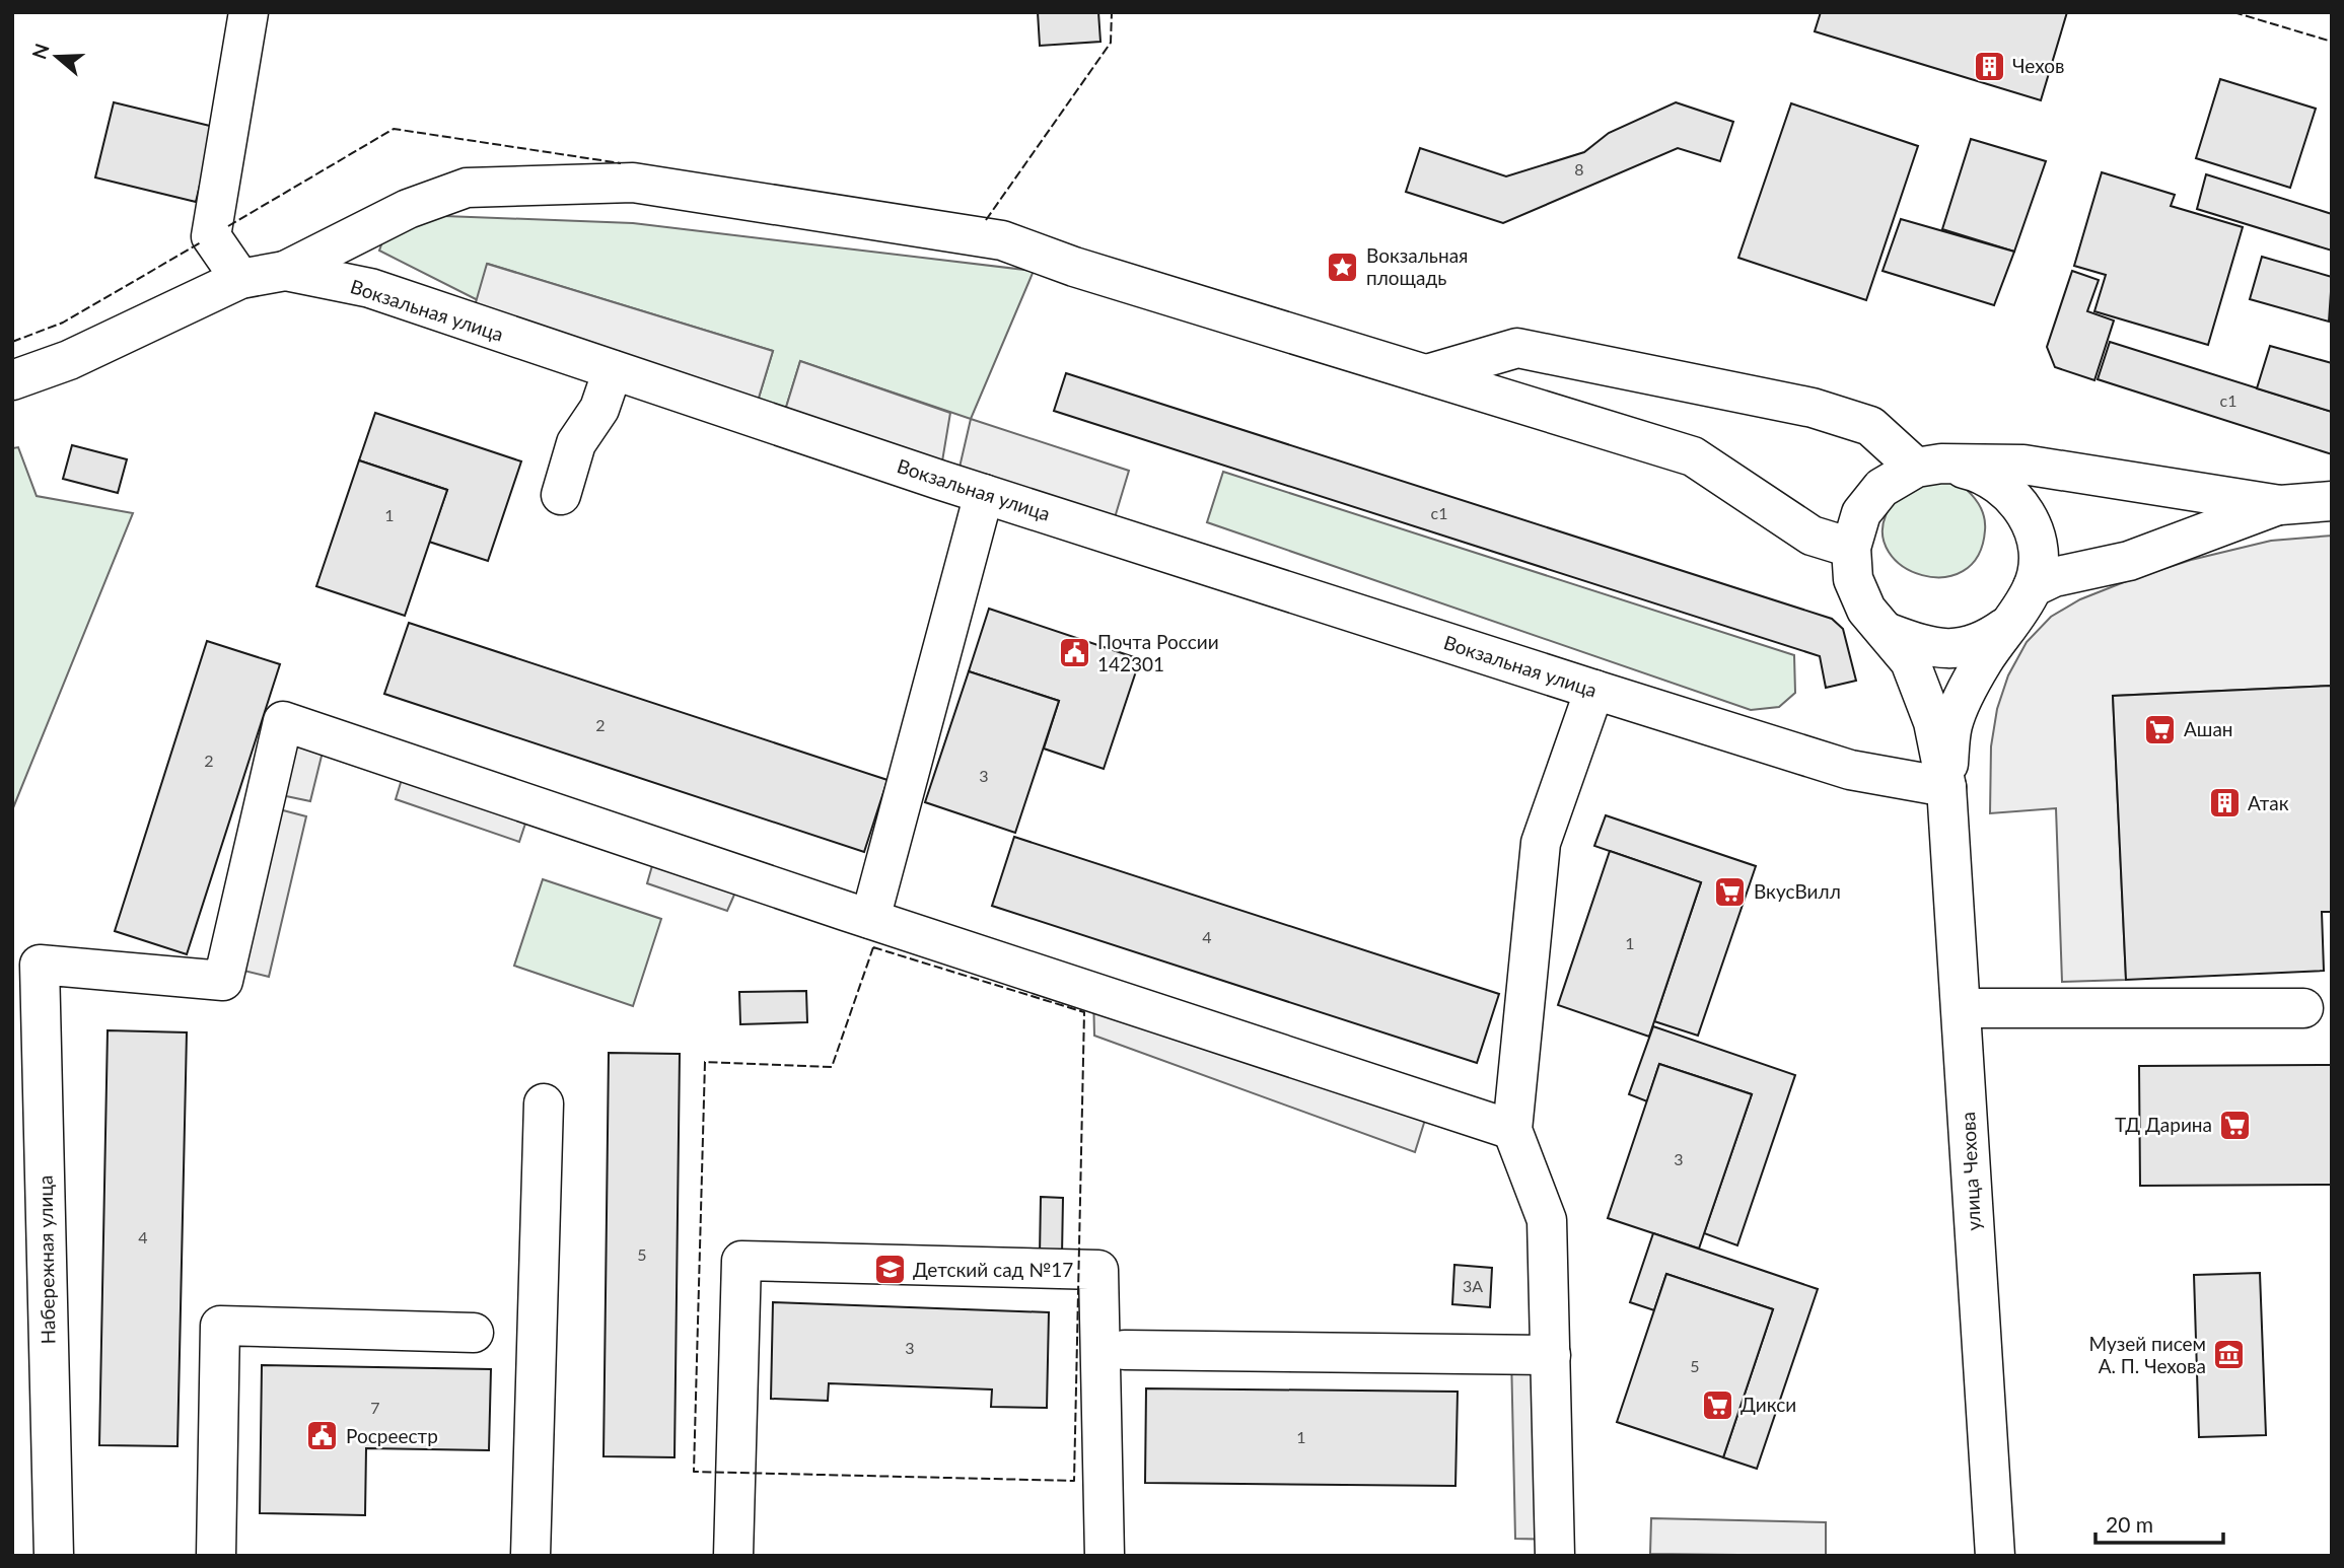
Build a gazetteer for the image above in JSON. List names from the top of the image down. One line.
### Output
{"streets":{"street":["Вокзальная улица","улица Чехова","Набережная улица"]},"crossings":[["Вокзальная улица","улица Чехова"]],"places":{"building":["Чехов","Атак"],"place":["Вокзальная площадь"],"public building":["Почта России 142301","Росреестр"],"supermarket":["Ашан","ВкусВилл","ТД Дарина","Дикси"],"school or university":["Детский сад №17"],"museum":["Музей писем А. П. Чехова"]},"house_numbers":["8","с1","с1","1","2","2","3","4","1","3","4","5","3А","3","5","7","1"],"scale_bar":"20 m","north":"left"}
